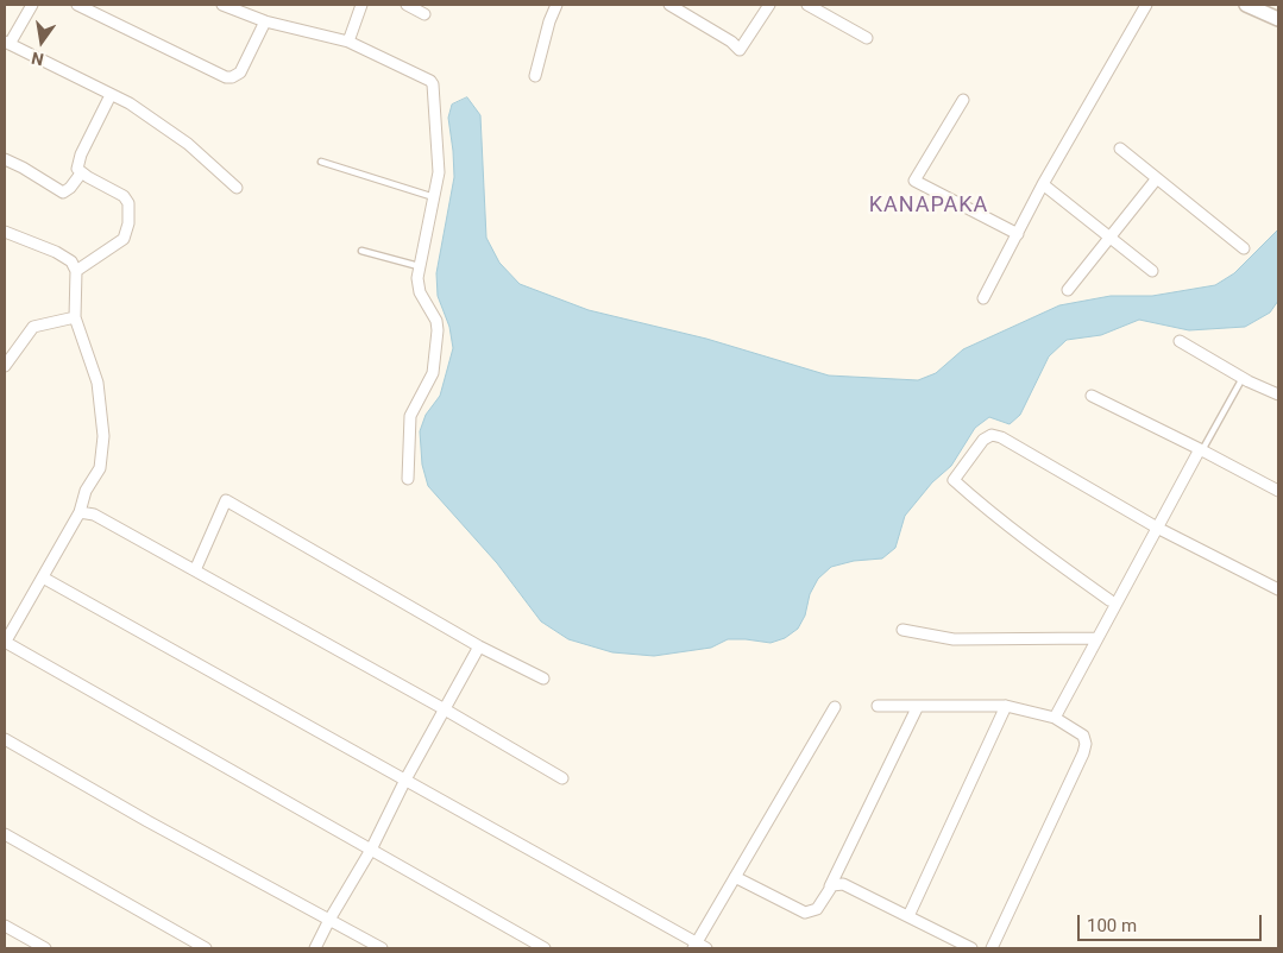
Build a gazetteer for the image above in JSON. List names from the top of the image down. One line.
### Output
{"districts":["KANAPAKA"],"scale_bar":"100 m","north":"bottom"}
